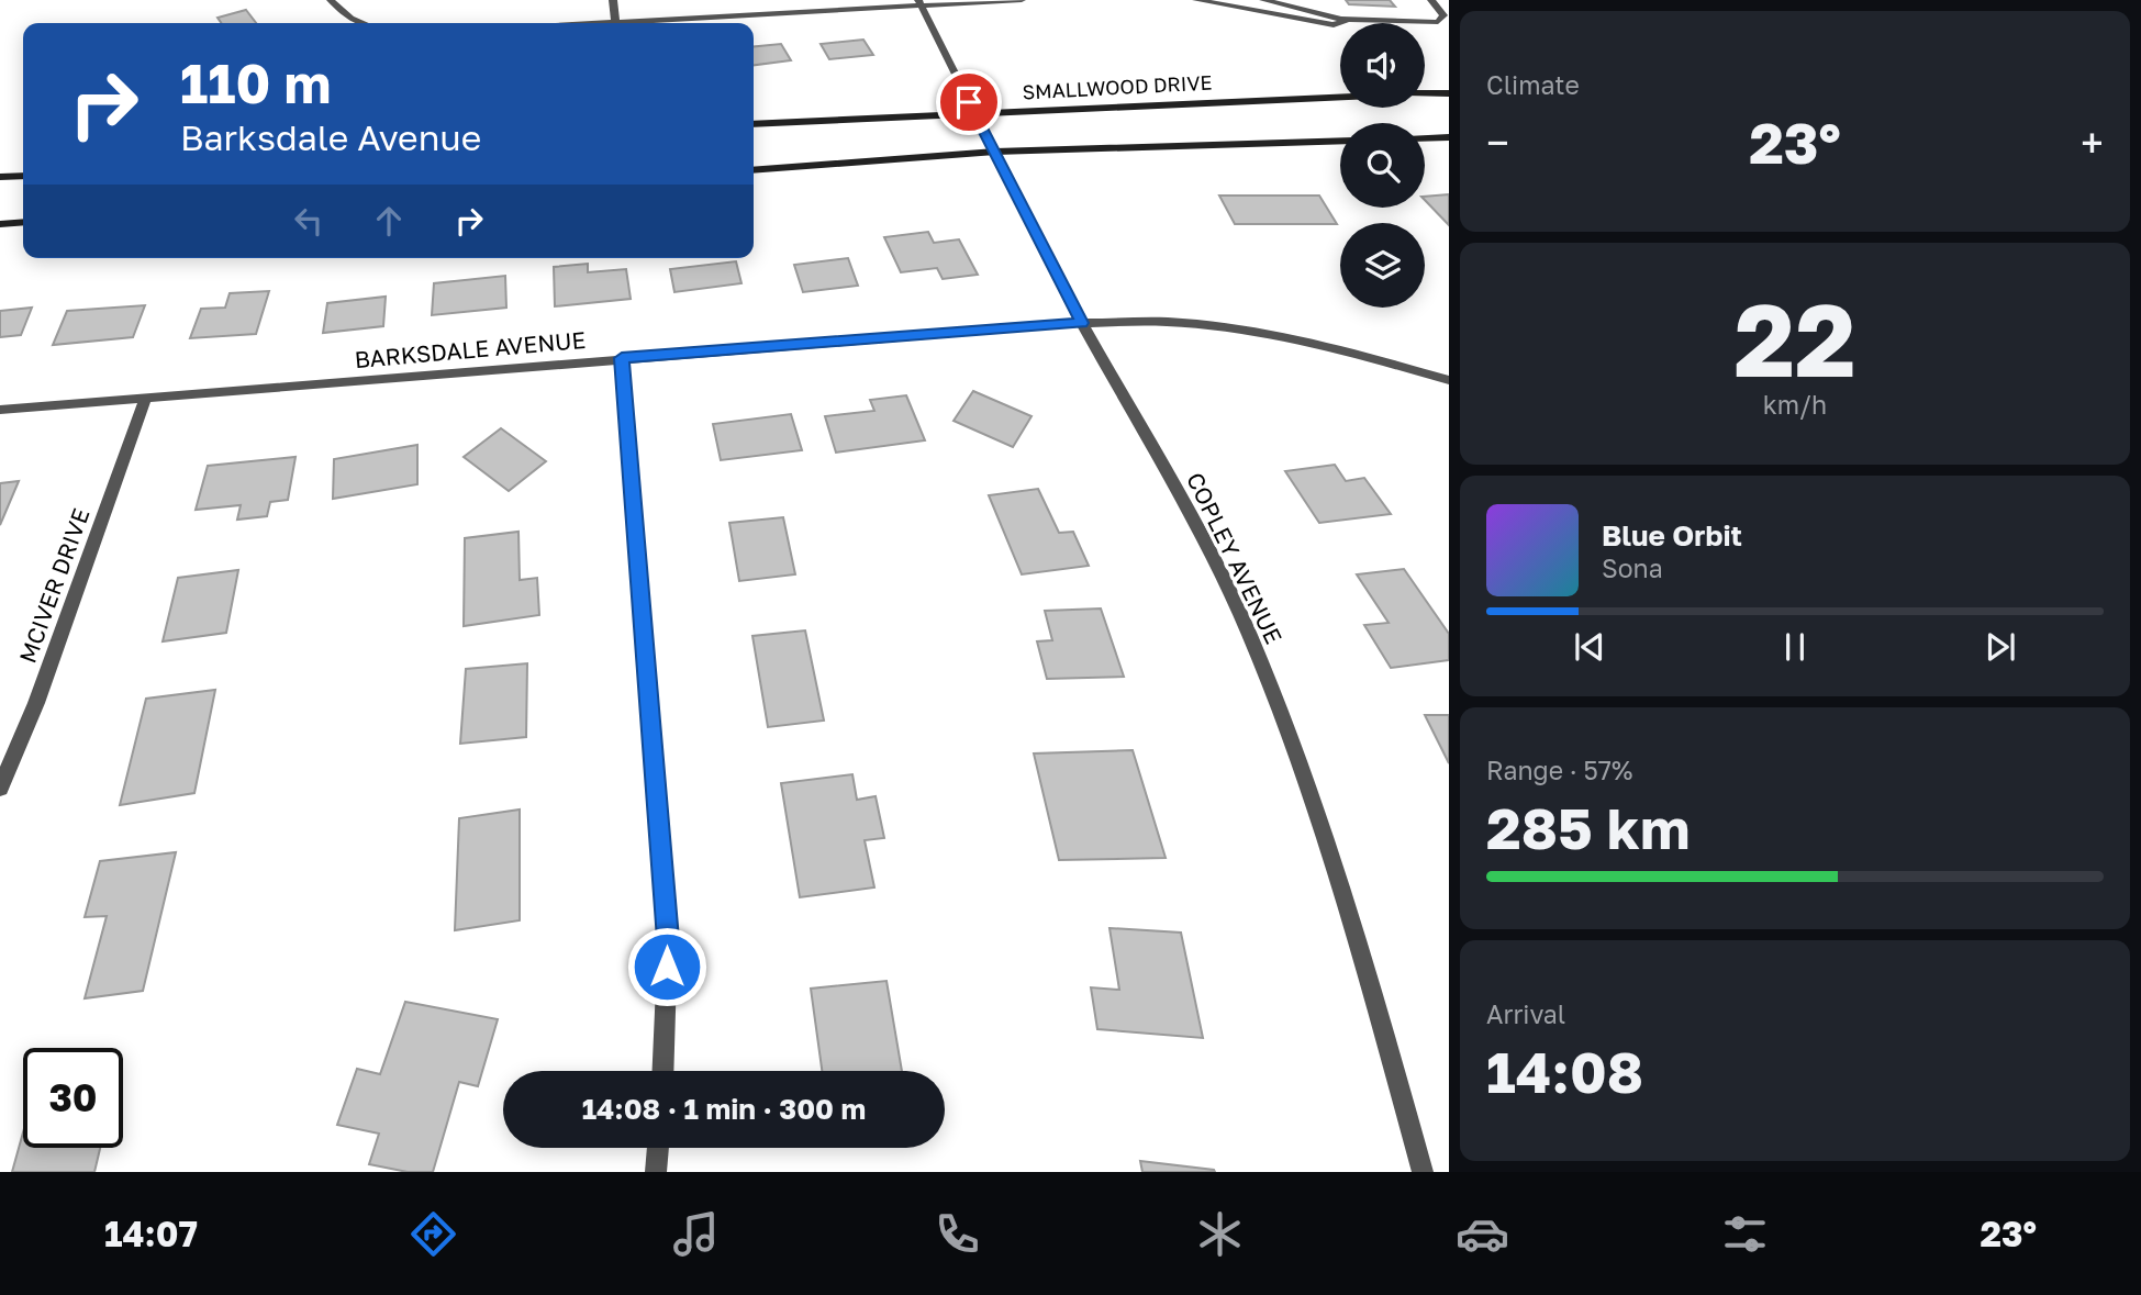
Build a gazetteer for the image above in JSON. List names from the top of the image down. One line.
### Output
{"streets":{"main road":["SMALLWOOD DRIVE"],"street":["BARKSDALE AVENUE","COPLEY AVENUE","MCIVER DRIVE"]},"crossings":[["SMALLWOOD DRIVE","COPLEY AVENUE"],["BARKSDALE AVENUE","COPLEY AVENUE"],["BARKSDALE AVENUE","MCIVER DRIVE"]],"page":{"tile":["Climate",["22","km/h"],["Range · 57%","285 km"],["Arrival","14:08"]],"turn":["110 m","Barksdale Avenue"],"heat":["−","23°","+"],"song":["Blue Orbit","Sona"],"limit":"30","trip":"14:08 · 1 min · 300 m","tabs":["14:07","23°"]}}
